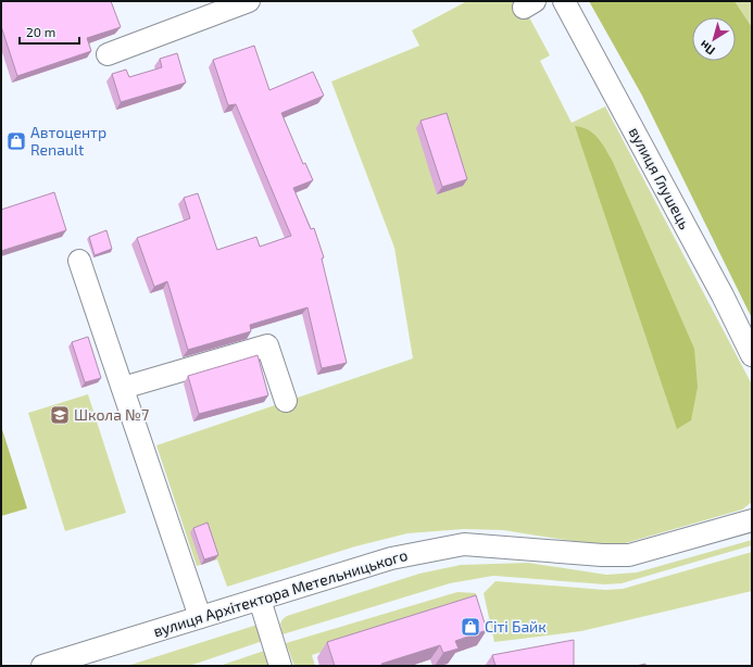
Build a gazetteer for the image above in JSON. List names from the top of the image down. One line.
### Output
{"streets":{"street":["вулиця Глушець","вулиця Архітектора Метельницького"]},"places":{"shop":["Автоцентр Renault","Сіті Байк"],"school or university":["Школа №7"]},"scale_bar":"20 m","north":"bottom left"}
